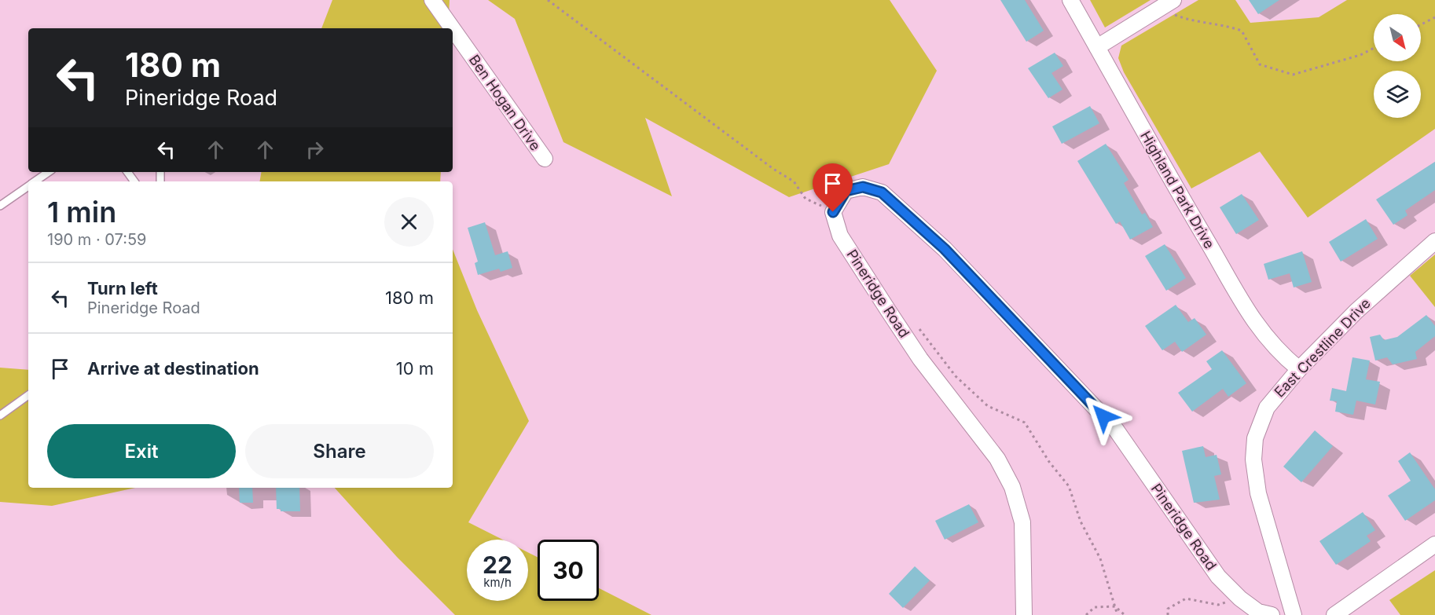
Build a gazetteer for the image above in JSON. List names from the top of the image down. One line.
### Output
{"streets":{"street":["Ben Hogan Drive","Highland Park Drive","Pineridge Road","East Crestline Drive"]},"crossings":[["Highland Park Drive","East Crestline Drive"]],"north":"bottom right","page":{"turn":["180 m","Pineridge Road"],"heading":["1 min","190 m · 07:59"],"list":[{"name":"Turn left","note":"Pineridge Road","value":"180 m"},{"name":"Arrive at destination","value":"10 m"}],"buttons":["Exit","Share"],"speed":"22 km/h","limit":"30"}}
